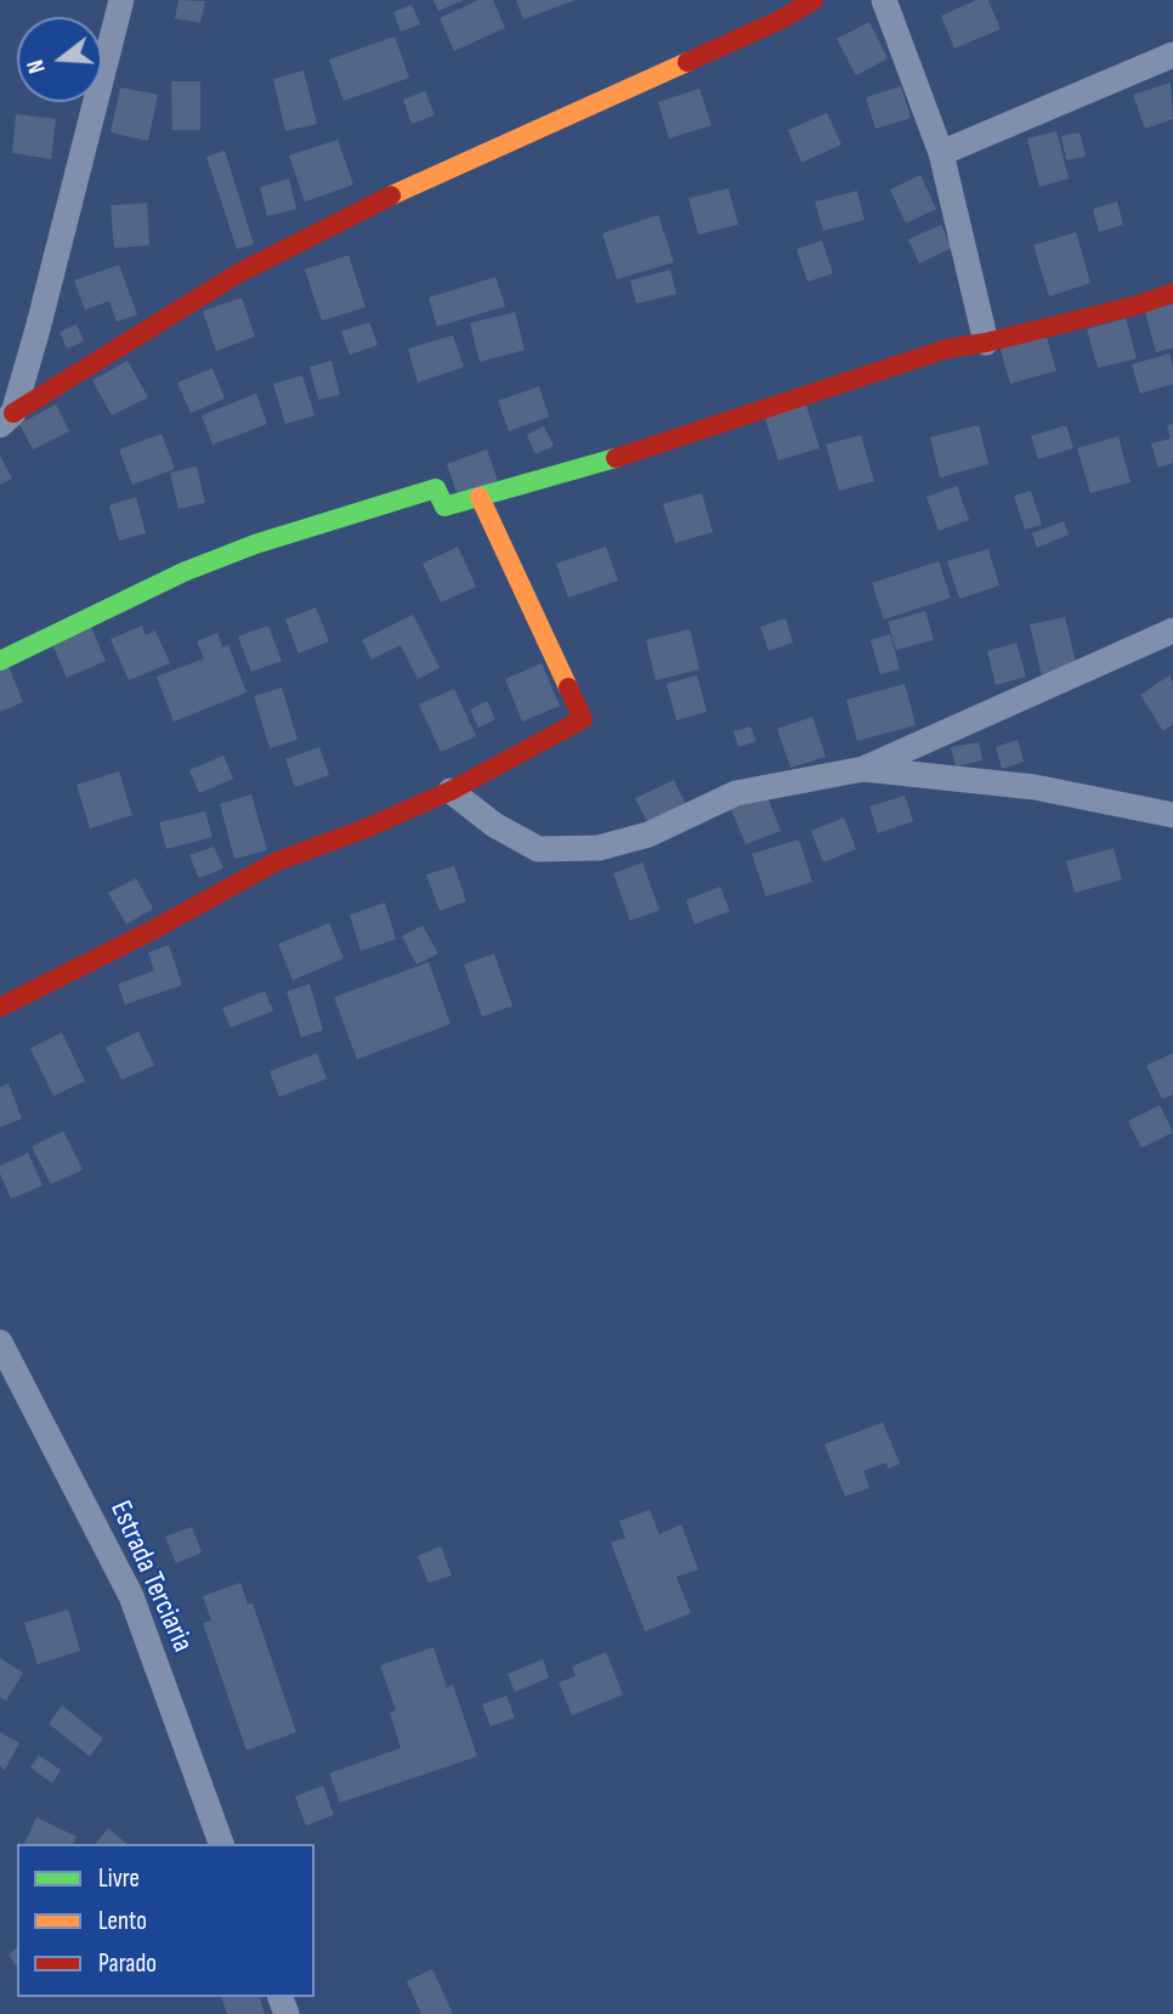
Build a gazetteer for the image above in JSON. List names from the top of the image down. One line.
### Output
{"streets":{"street":["Estrada Terciaria"]},"legend":["Livre","Lento","Parado"],"north":"left"}
